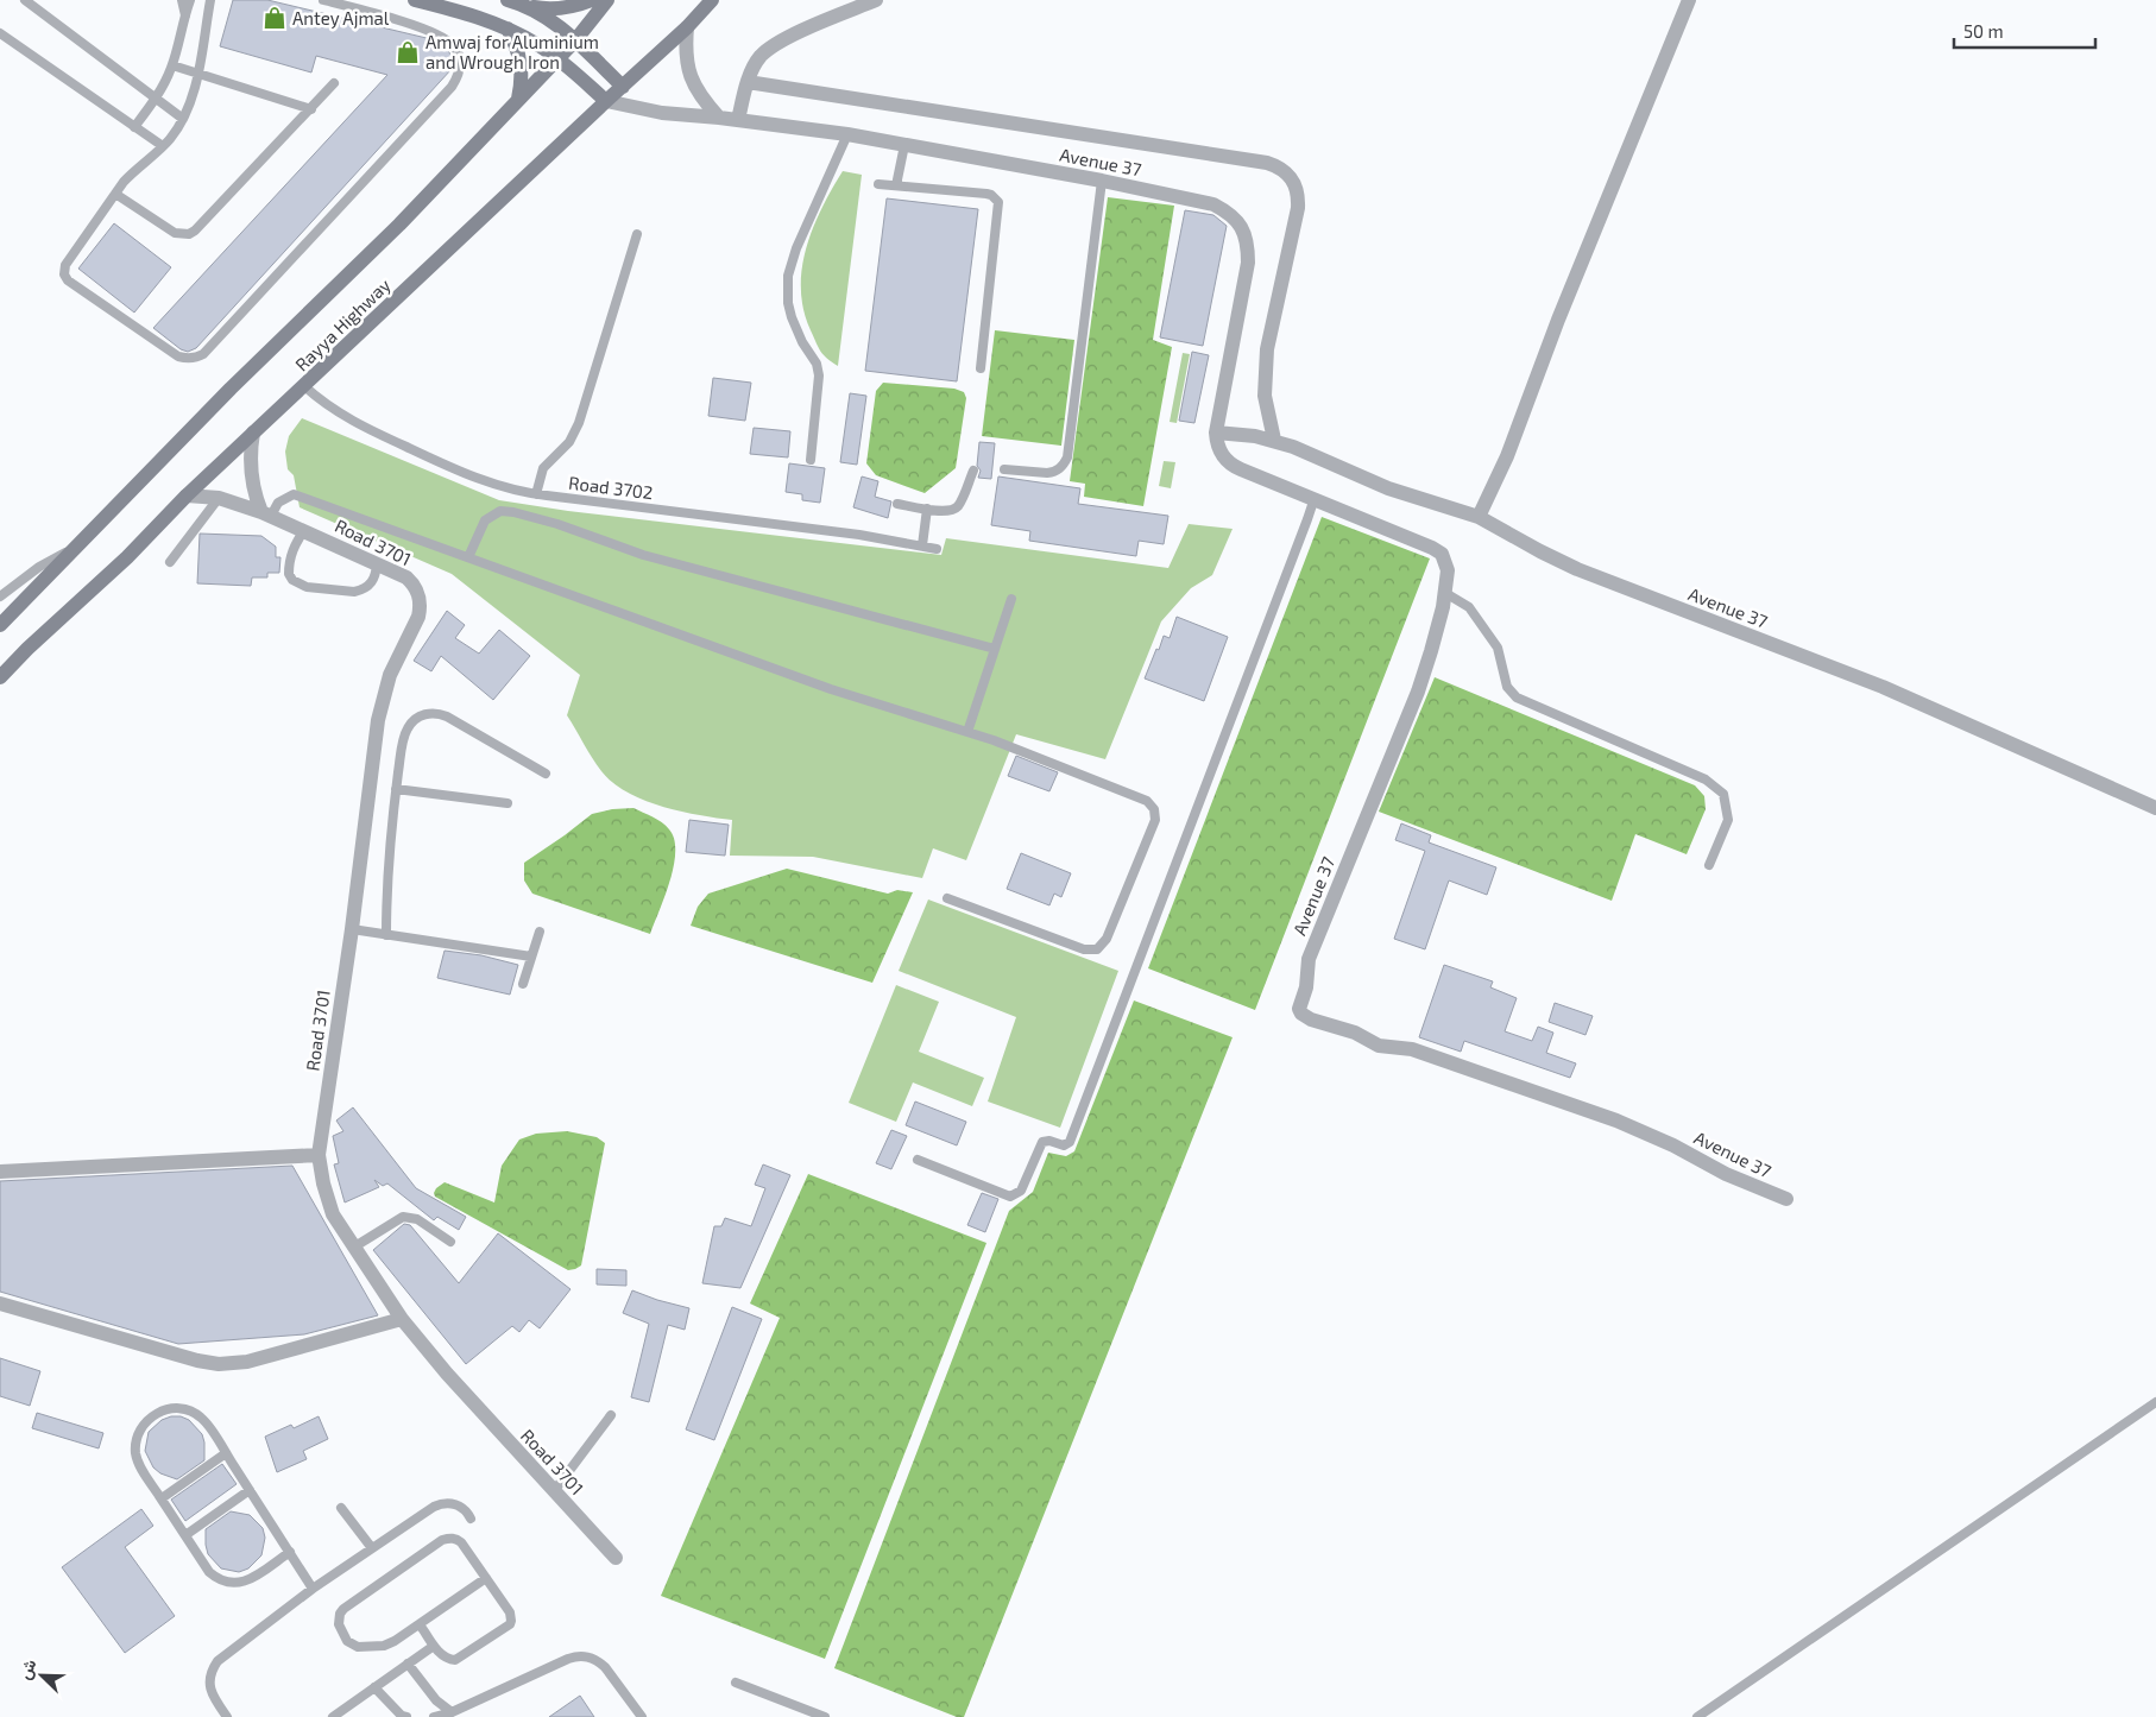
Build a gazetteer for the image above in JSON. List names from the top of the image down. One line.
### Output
{"streets":{"main road":["Rayya Highway"],"street":["Avenue 37","Road 3701"],"lane":["Road 3702"]},"crossings":[["Avenue 37","Rayya Highway"],["Rayya Highway","Road 3702"],["Rayya Highway","Road 3701"]],"places":{"shop":["Antey Ajmal","Amwaj for Aluminium and Wrough Iron"]},"scale_bar":"50 m","north":"top left"}
